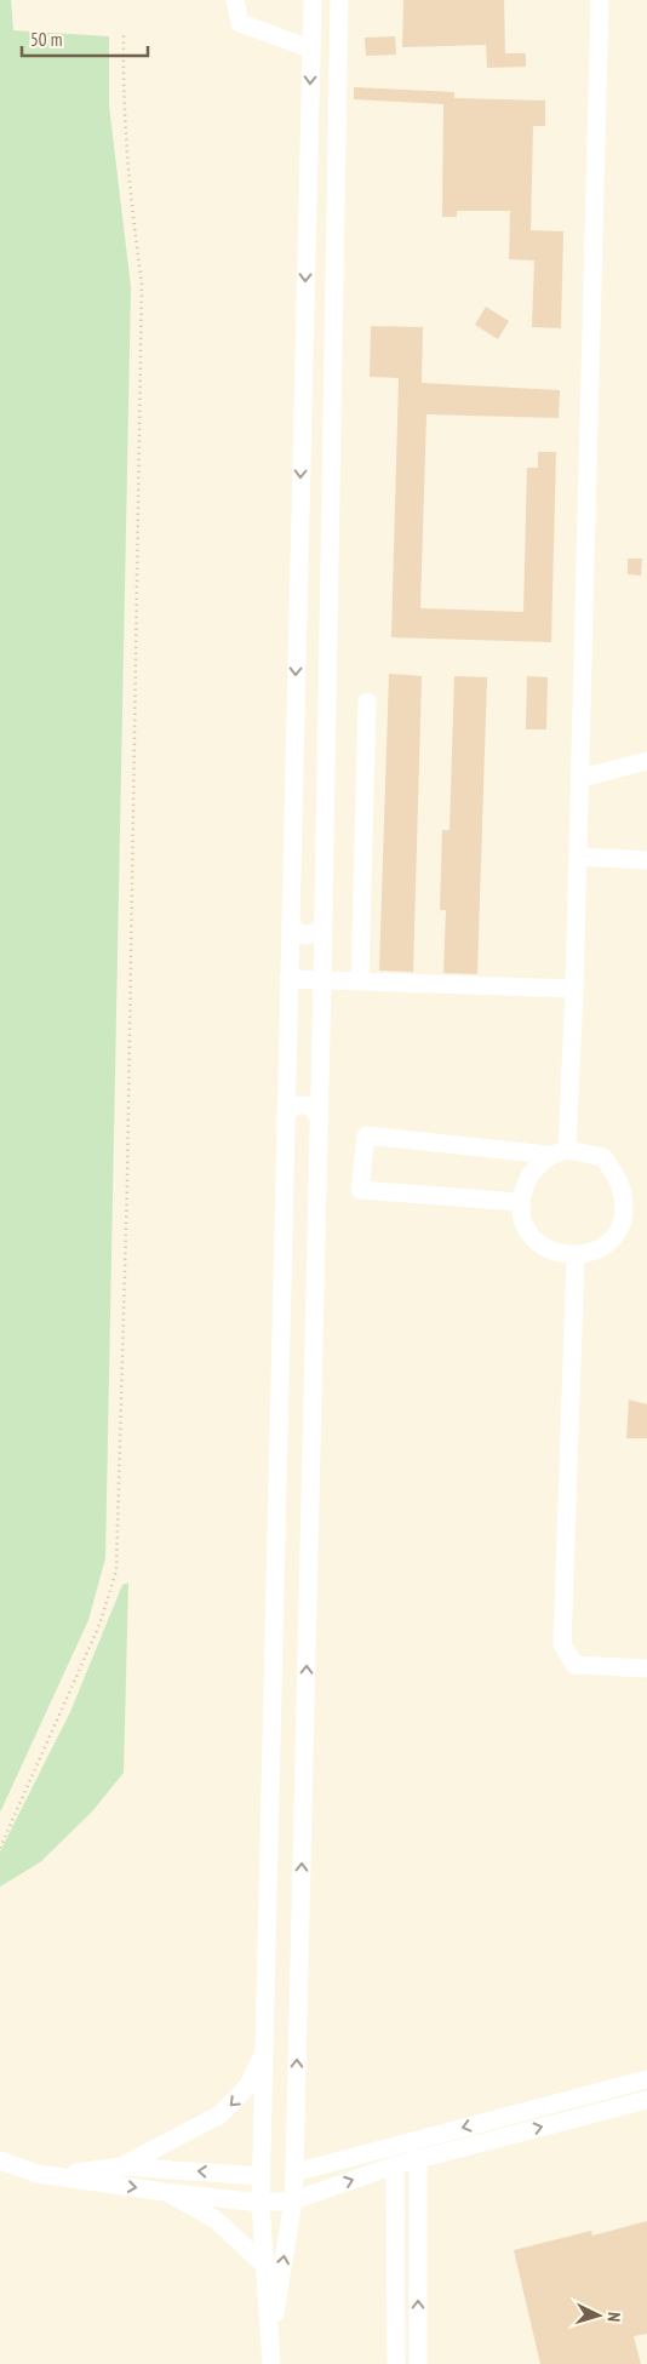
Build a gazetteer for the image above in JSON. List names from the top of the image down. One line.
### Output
{"scale_bar":"50 m","north":"right"}
